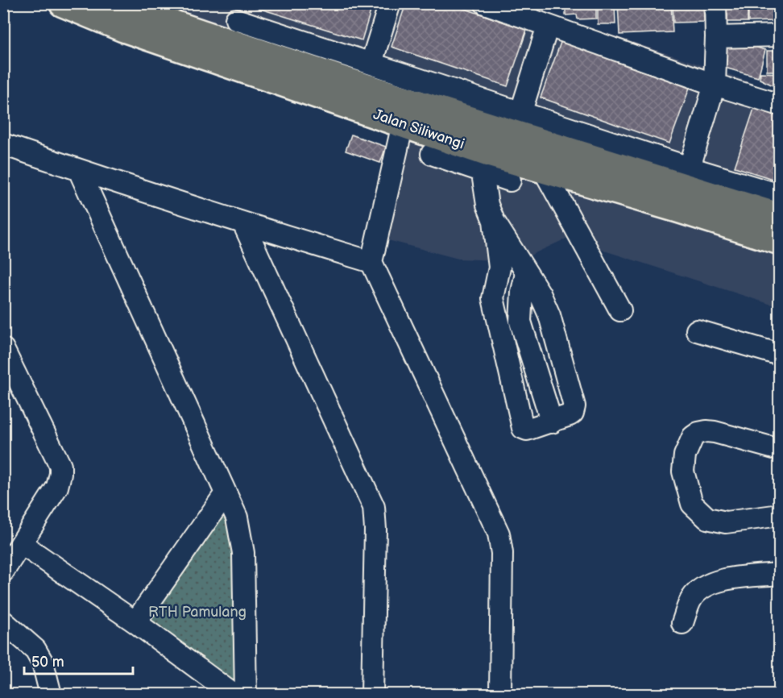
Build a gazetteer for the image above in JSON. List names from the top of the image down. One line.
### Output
{"streets":{"main road":["Jalan Siliwangi"]},"parks":["RTH Pamulang"],"scale_bar":"50 m"}
